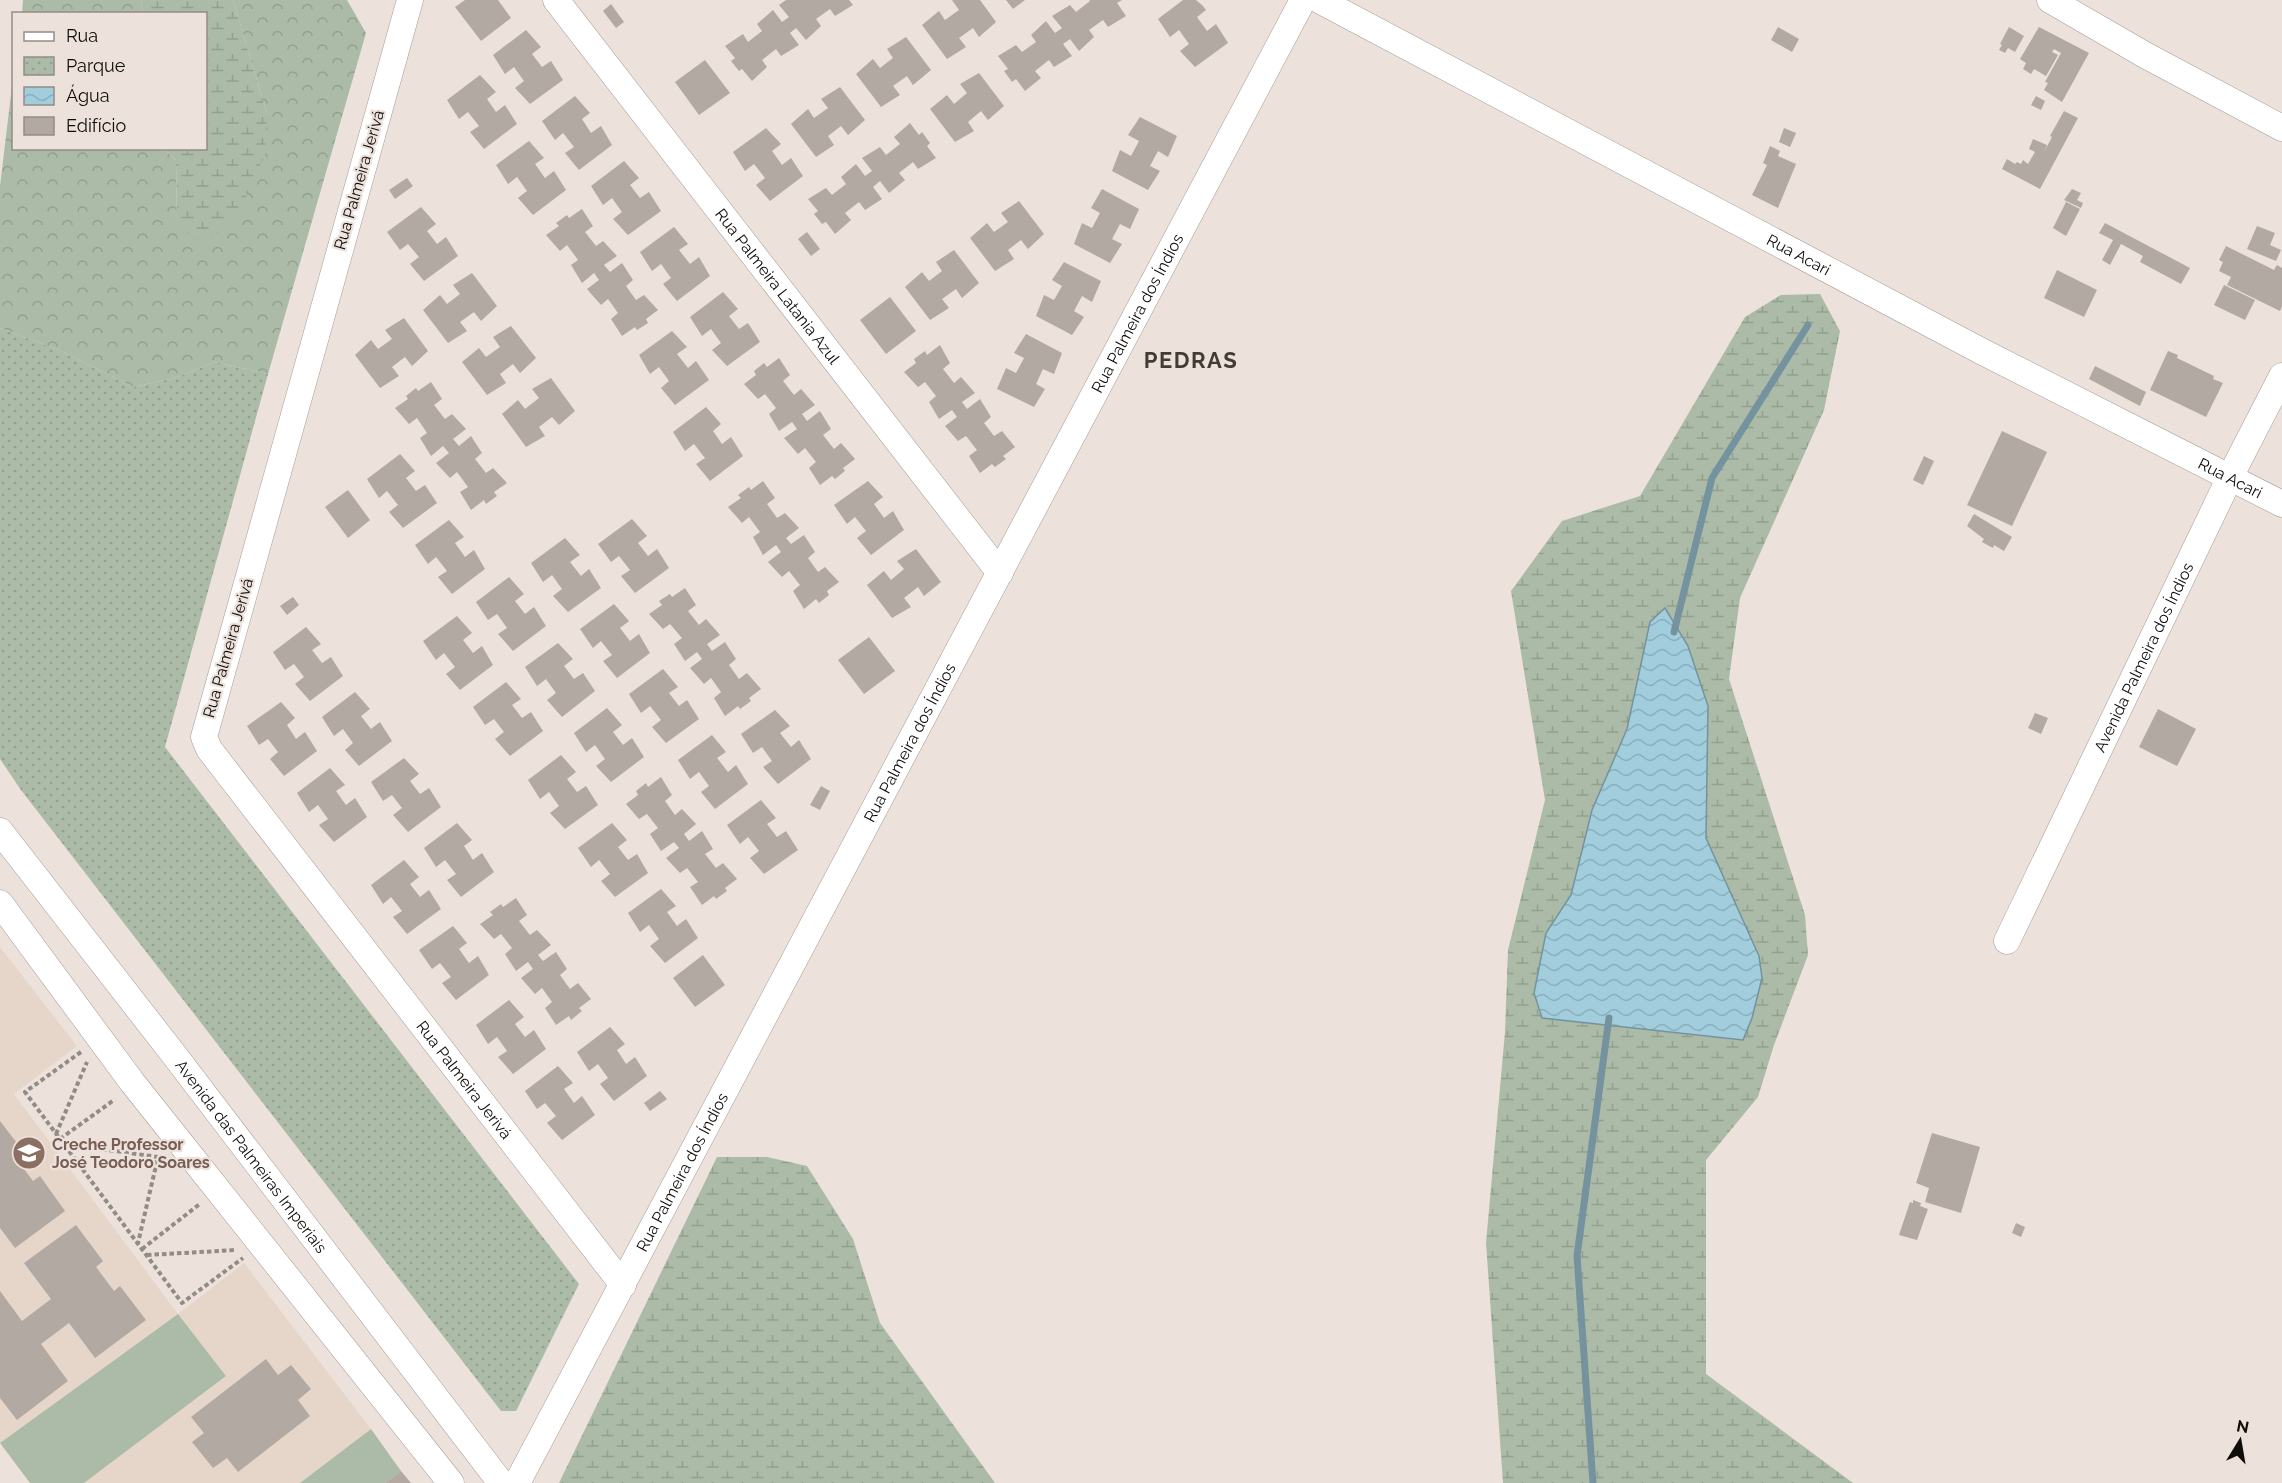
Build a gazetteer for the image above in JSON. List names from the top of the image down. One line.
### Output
{"streets":{"street":["Rua Palmeira Jerivá","Rua Acari","Rua Palmeira Latania Azul","Rua Palmeira dos Índios","Avenida Palmeira dos Índios","Avenida das Palmeiras Imperiais"]},"crossings":[["Rua Palmeira Jerivá","Rua Palmeira dos Índios"],["Rua Acari","Avenida Palmeira dos Índios"],["Rua Palmeira Latania Azul","Rua Palmeira dos Índios"]],"districts":["PEDRAS"],"places":{"school or university":["Creche Professor José Teodoro Soares"]},"legend":["Rua","Parque","Água","Edifício"],"north":"top"}
